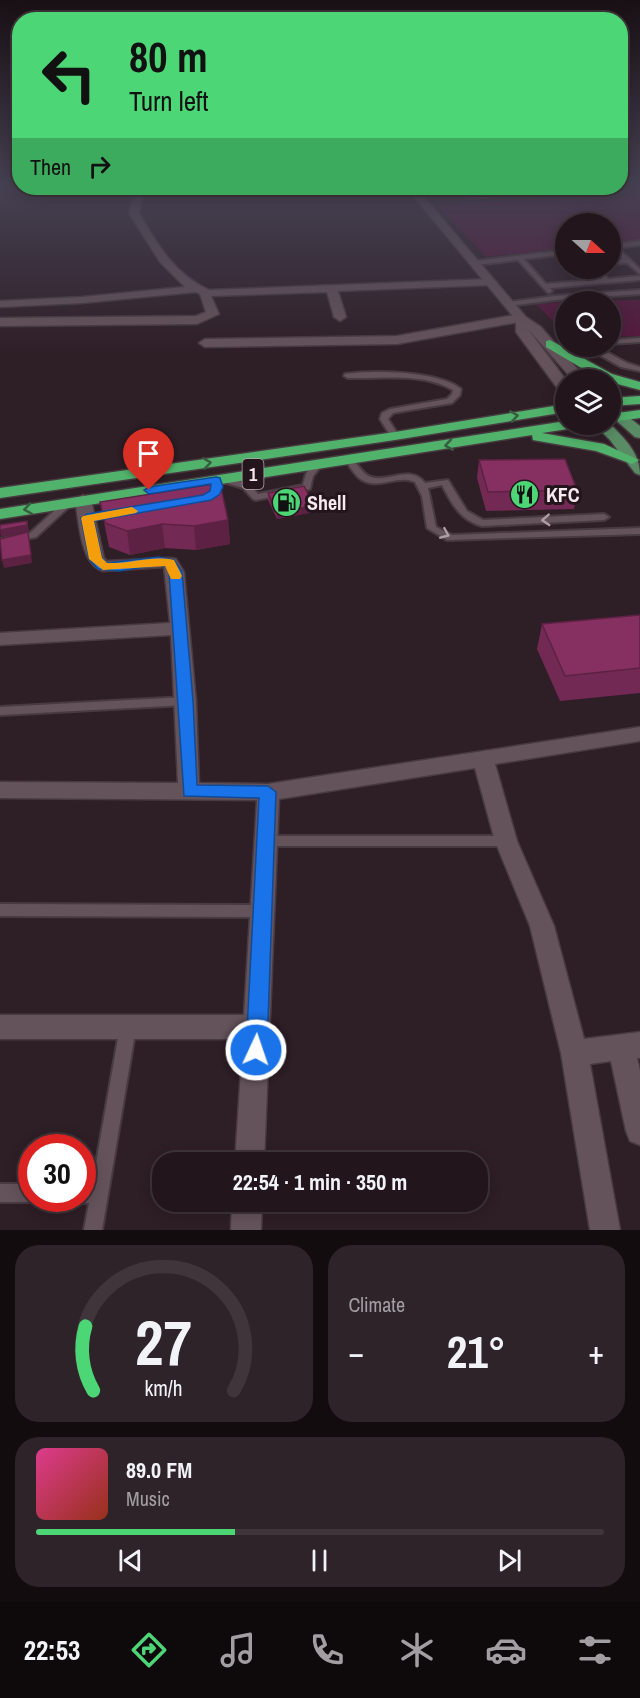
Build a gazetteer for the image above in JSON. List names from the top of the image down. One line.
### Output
{"streets":{"highway":["1"]},"places":{"restaurant":["KFC"],"fuel station":["Shell"]},"north":"right","page":{"turn":["80 m","Turn left"],"then":"Then","limit":"30","trip":"22:54 · 1 min · 350 m","tile":"Climate","heat":["−","21°","+"],"song":["89.0 FM","Music"],"tabs":"22:53","gauge":["27","km/h"]}}
